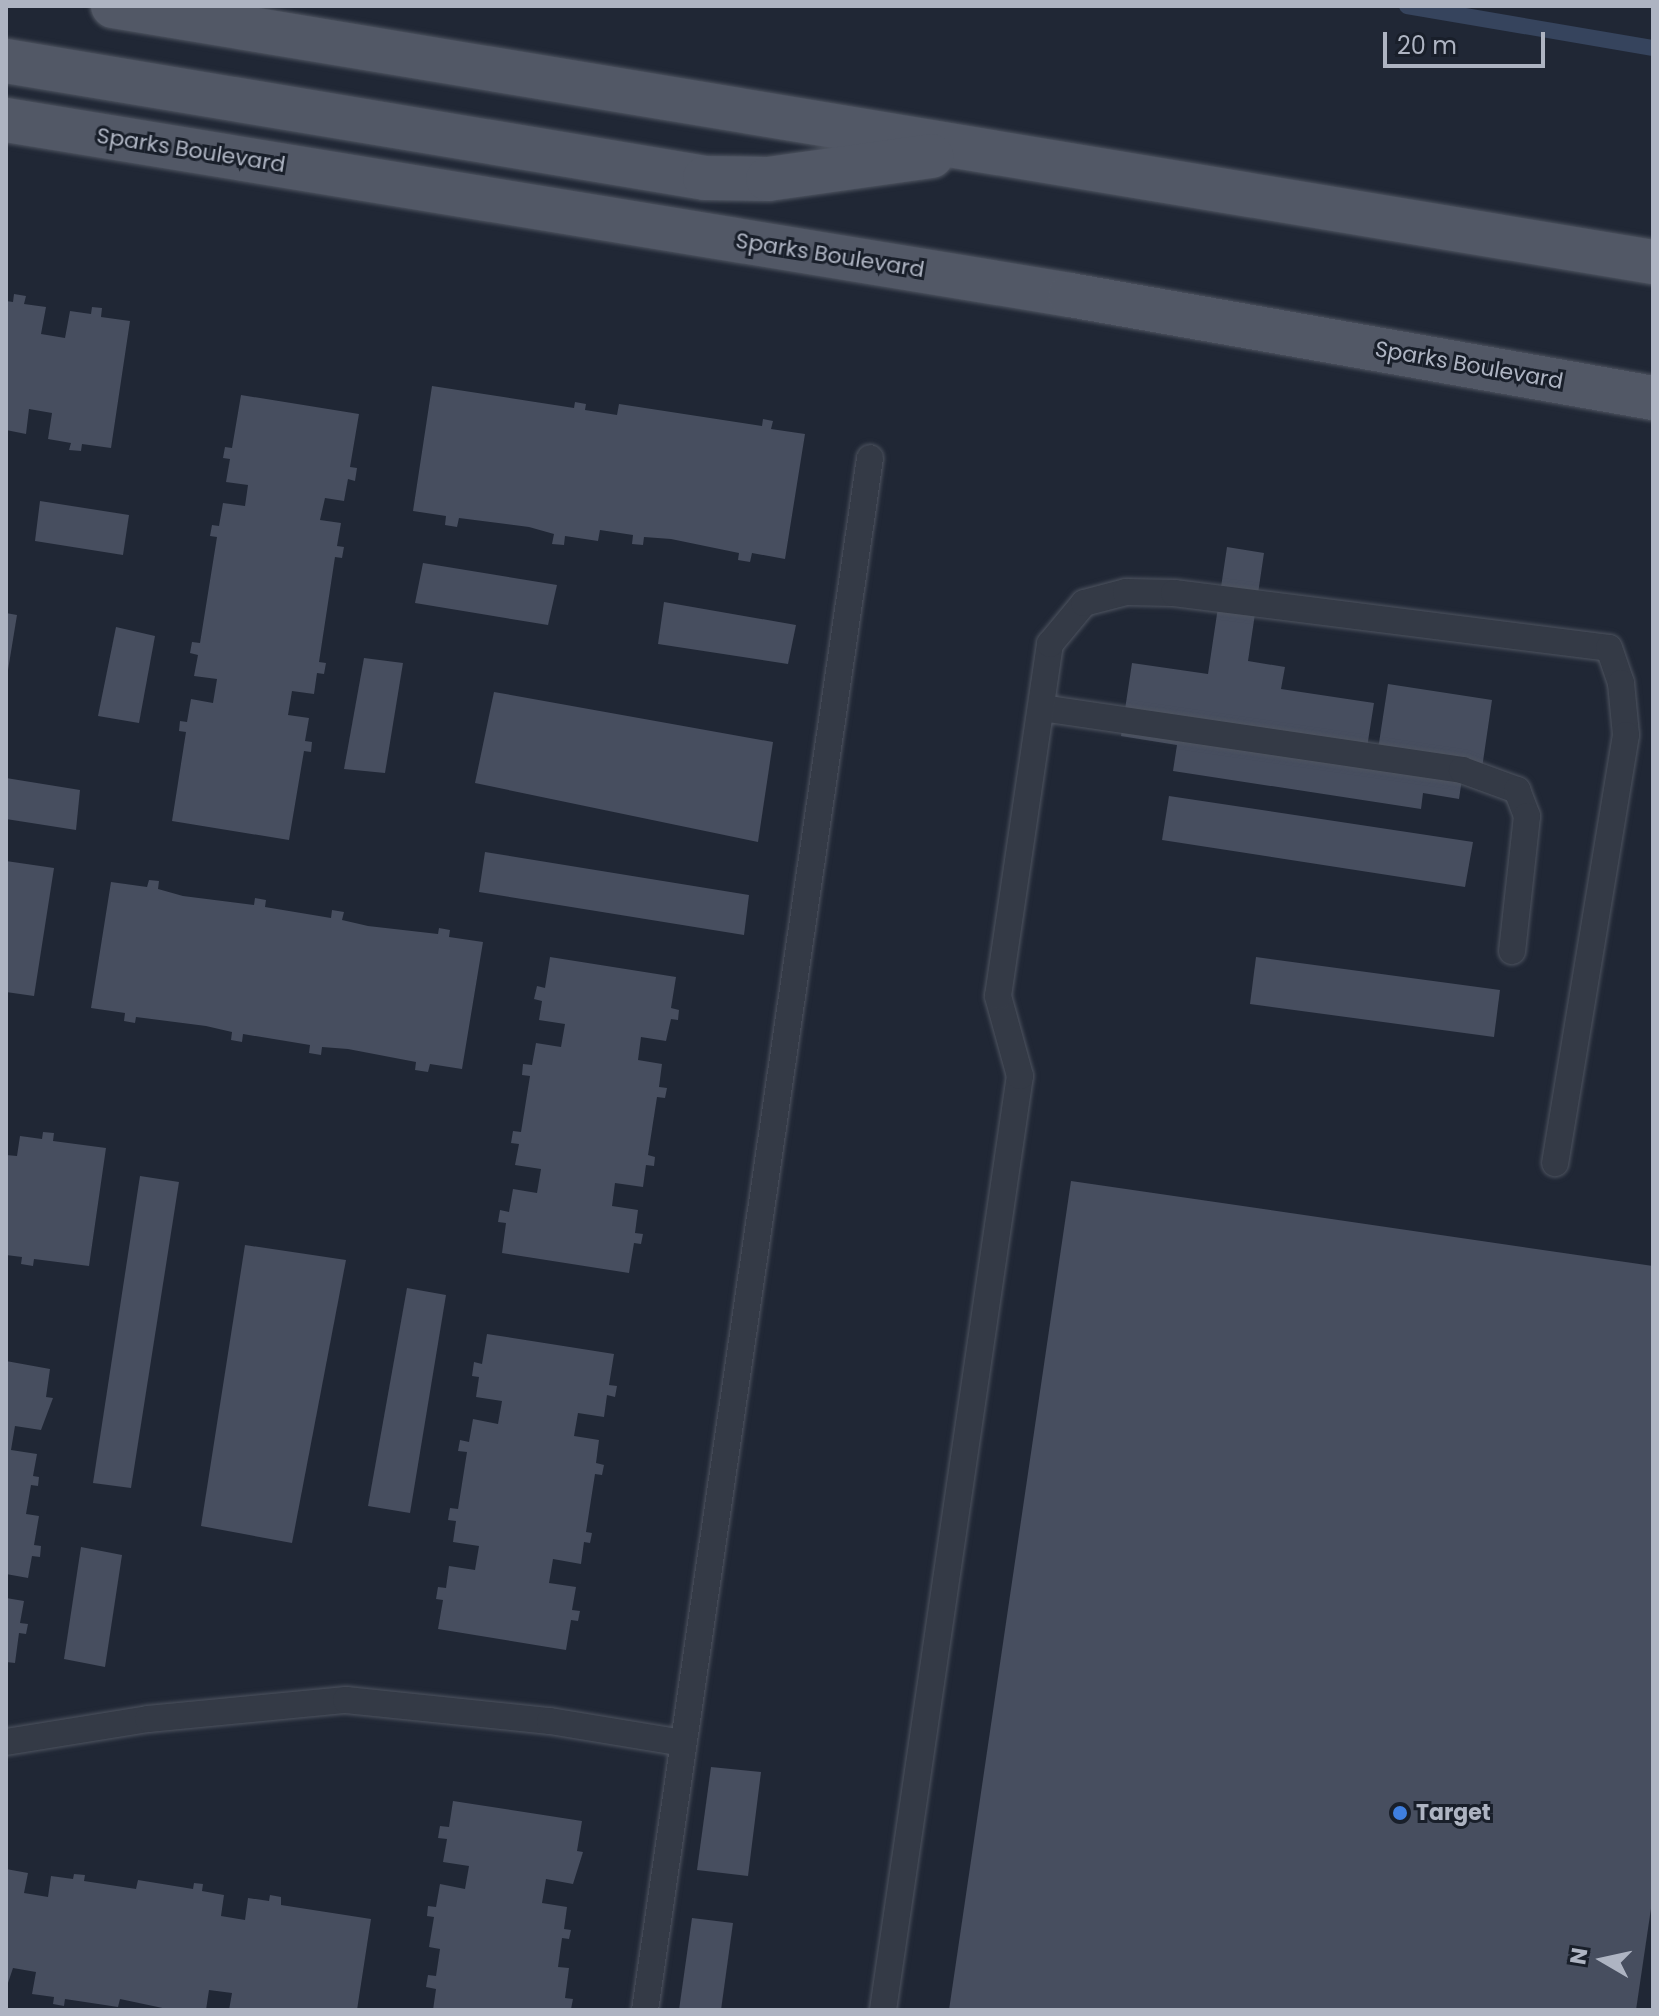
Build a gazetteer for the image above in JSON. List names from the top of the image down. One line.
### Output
{"streets":{"main road":["Sparks Boulevard"]},"places":["Target"],"scale_bar":"20 m","north":"left"}
